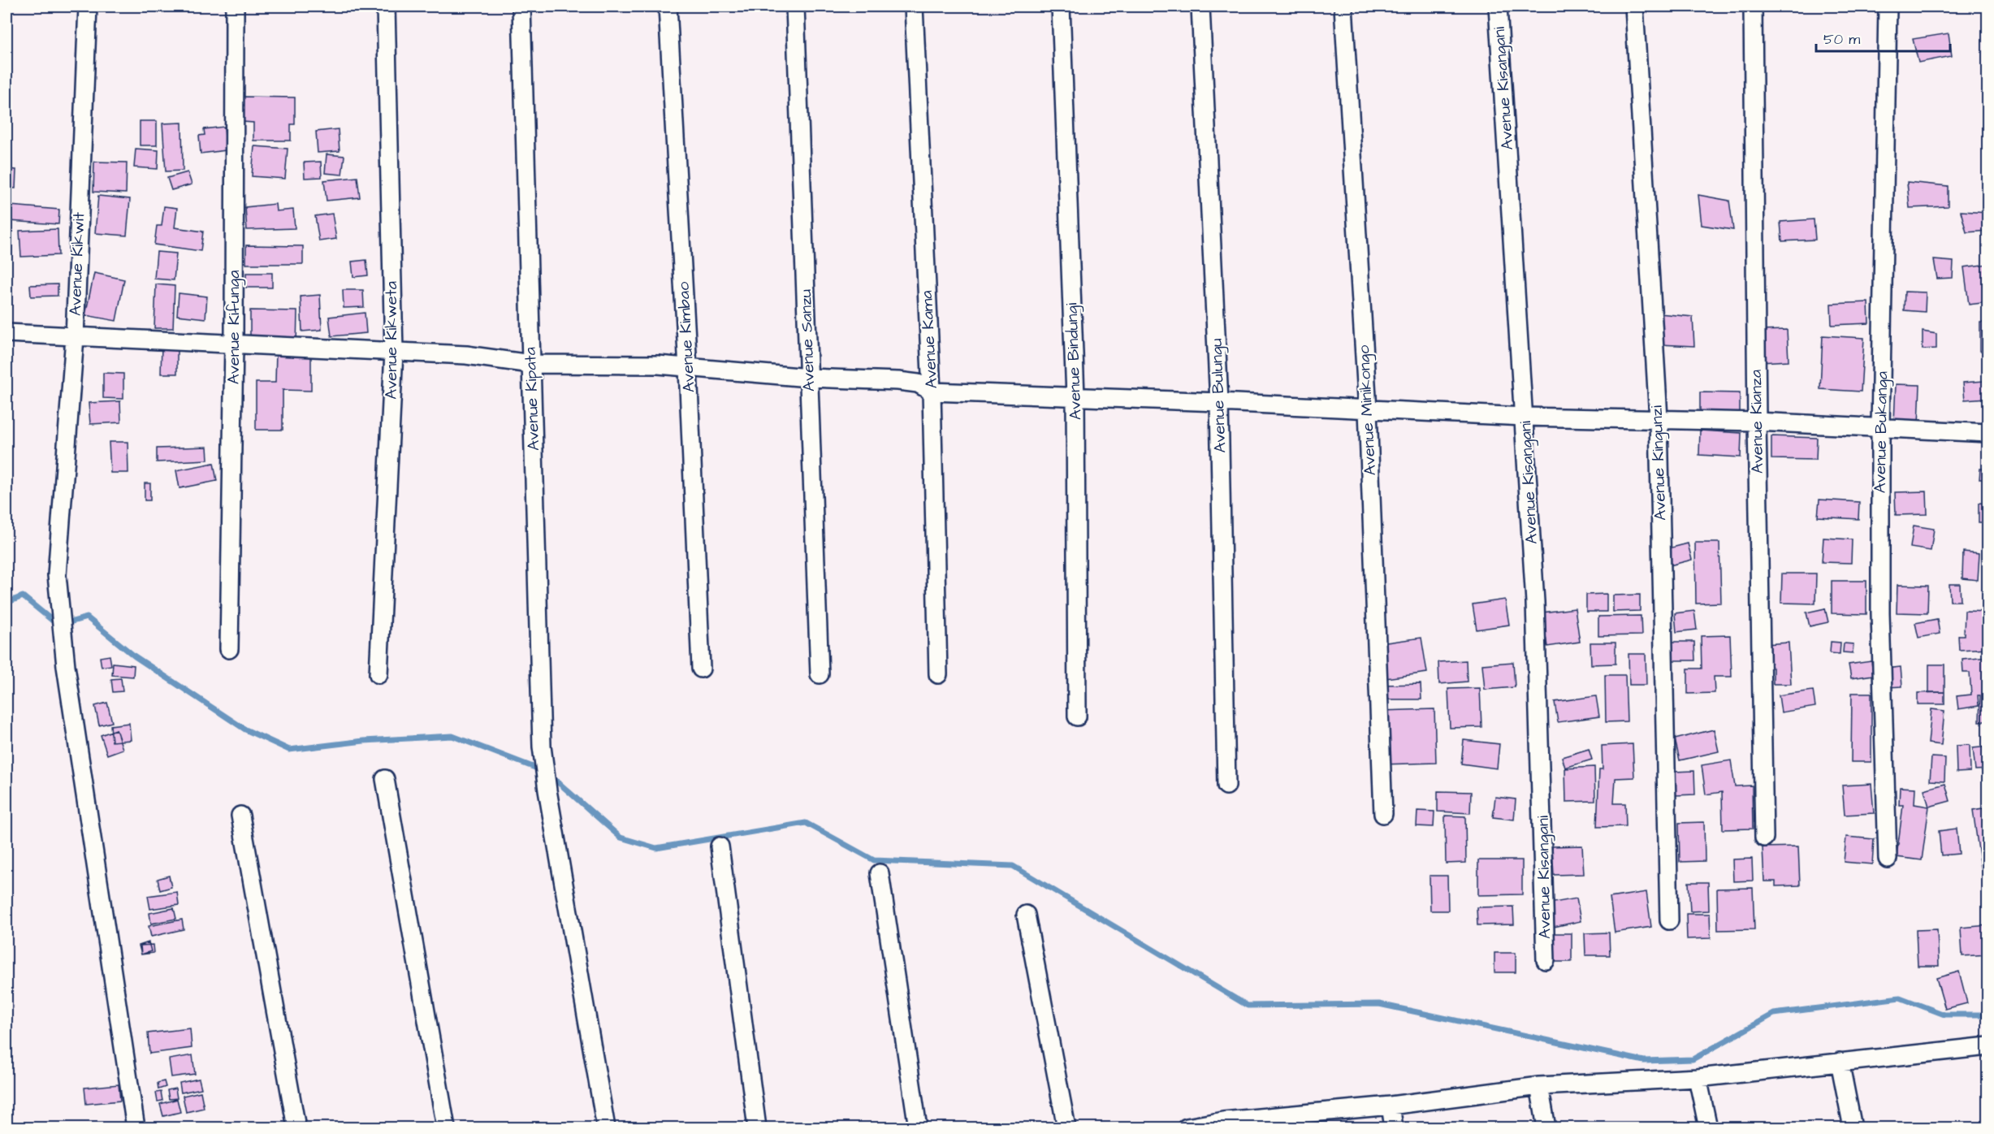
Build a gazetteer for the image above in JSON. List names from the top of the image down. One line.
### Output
{"streets":{"street":["Avenue Kisangani","Avenue Kikwit","Avenue Kifunga","Avenue Kimbao","Avenue Kama","Avenue Kikweta","Avenue Sanzu","Avenue Bindungi","Avenue Bulungu","Avenue Kipata","Avenue Minikongo","Avenue Kianza","Avenue Bukanga","Avenue Kingunzi"]},"scale_bar":"50 m"}
